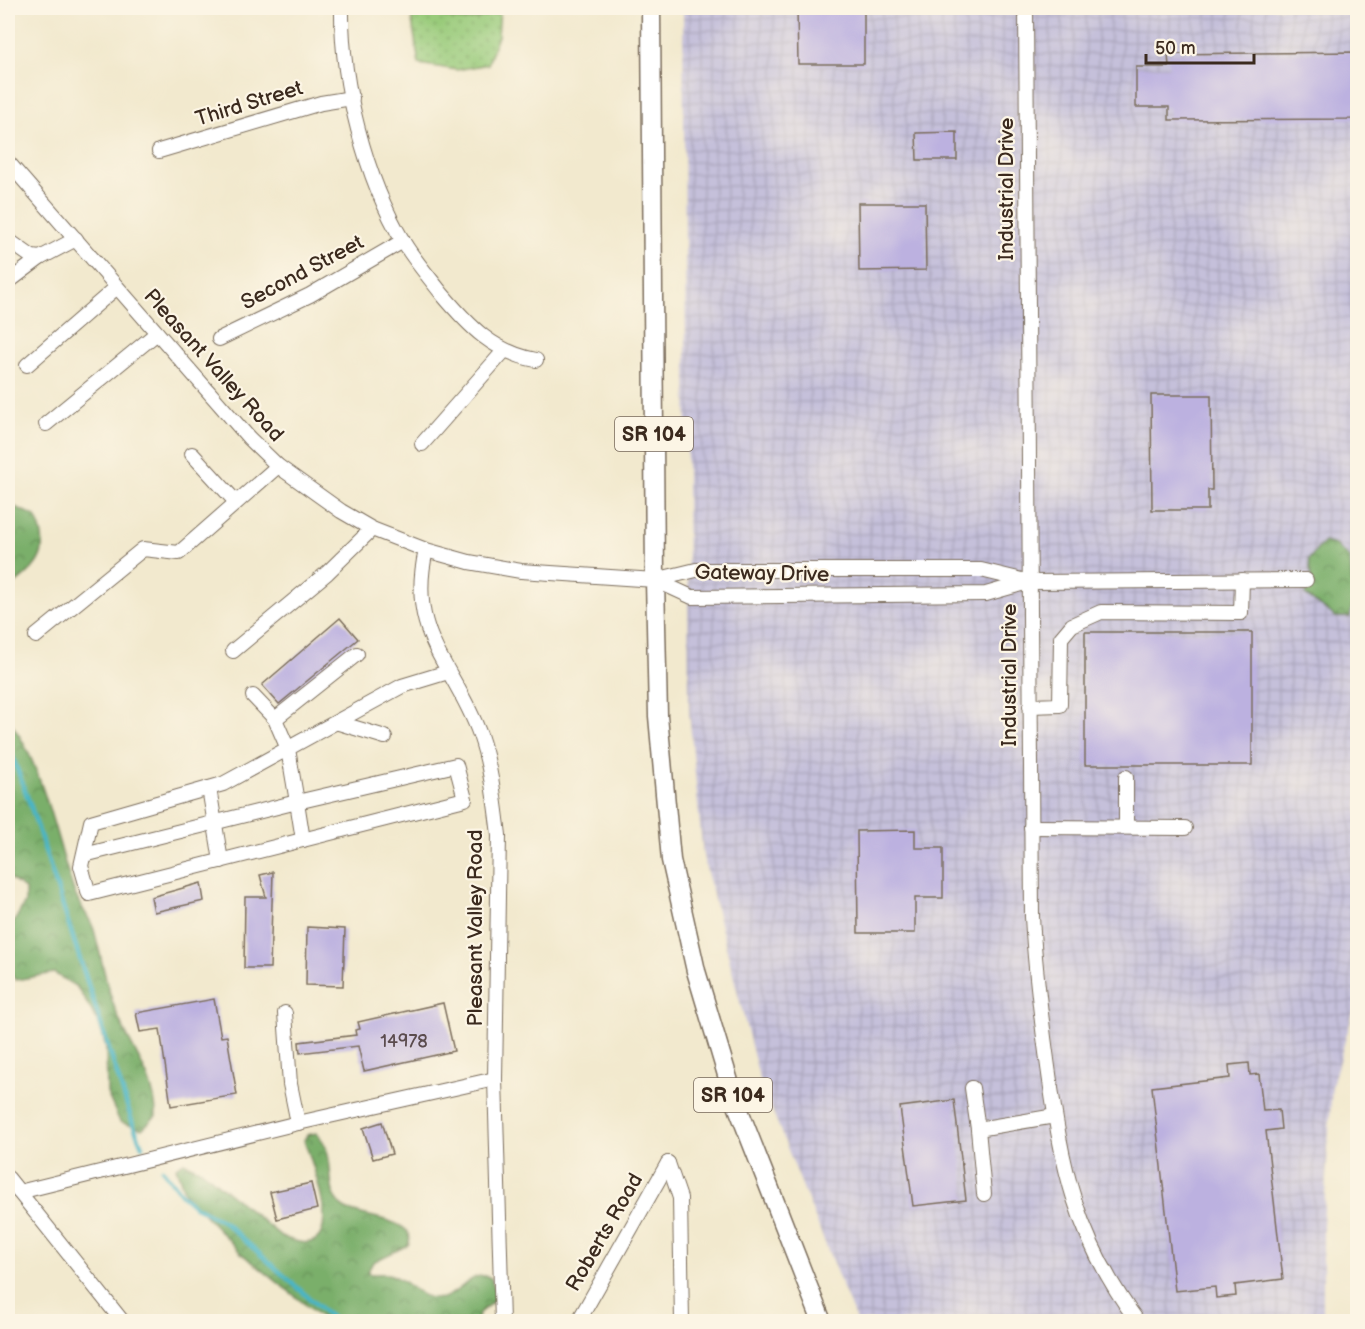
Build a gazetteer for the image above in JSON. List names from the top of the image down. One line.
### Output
{"streets":{"main road":["SR 104"],"street":["Third Street","Industrial Drive","Second Street","Pleasant Valley Road","Gateway Drive","Roberts Road"]},"crossings":[["Industrial Drive","Gateway Drive"],["Pleasant Valley Road","SR 104"],["Pleasant Valley Road","Gateway Drive"],["SR 104","Gateway Drive"]],"house_numbers":["14978"],"scale_bar":"50 m"}
